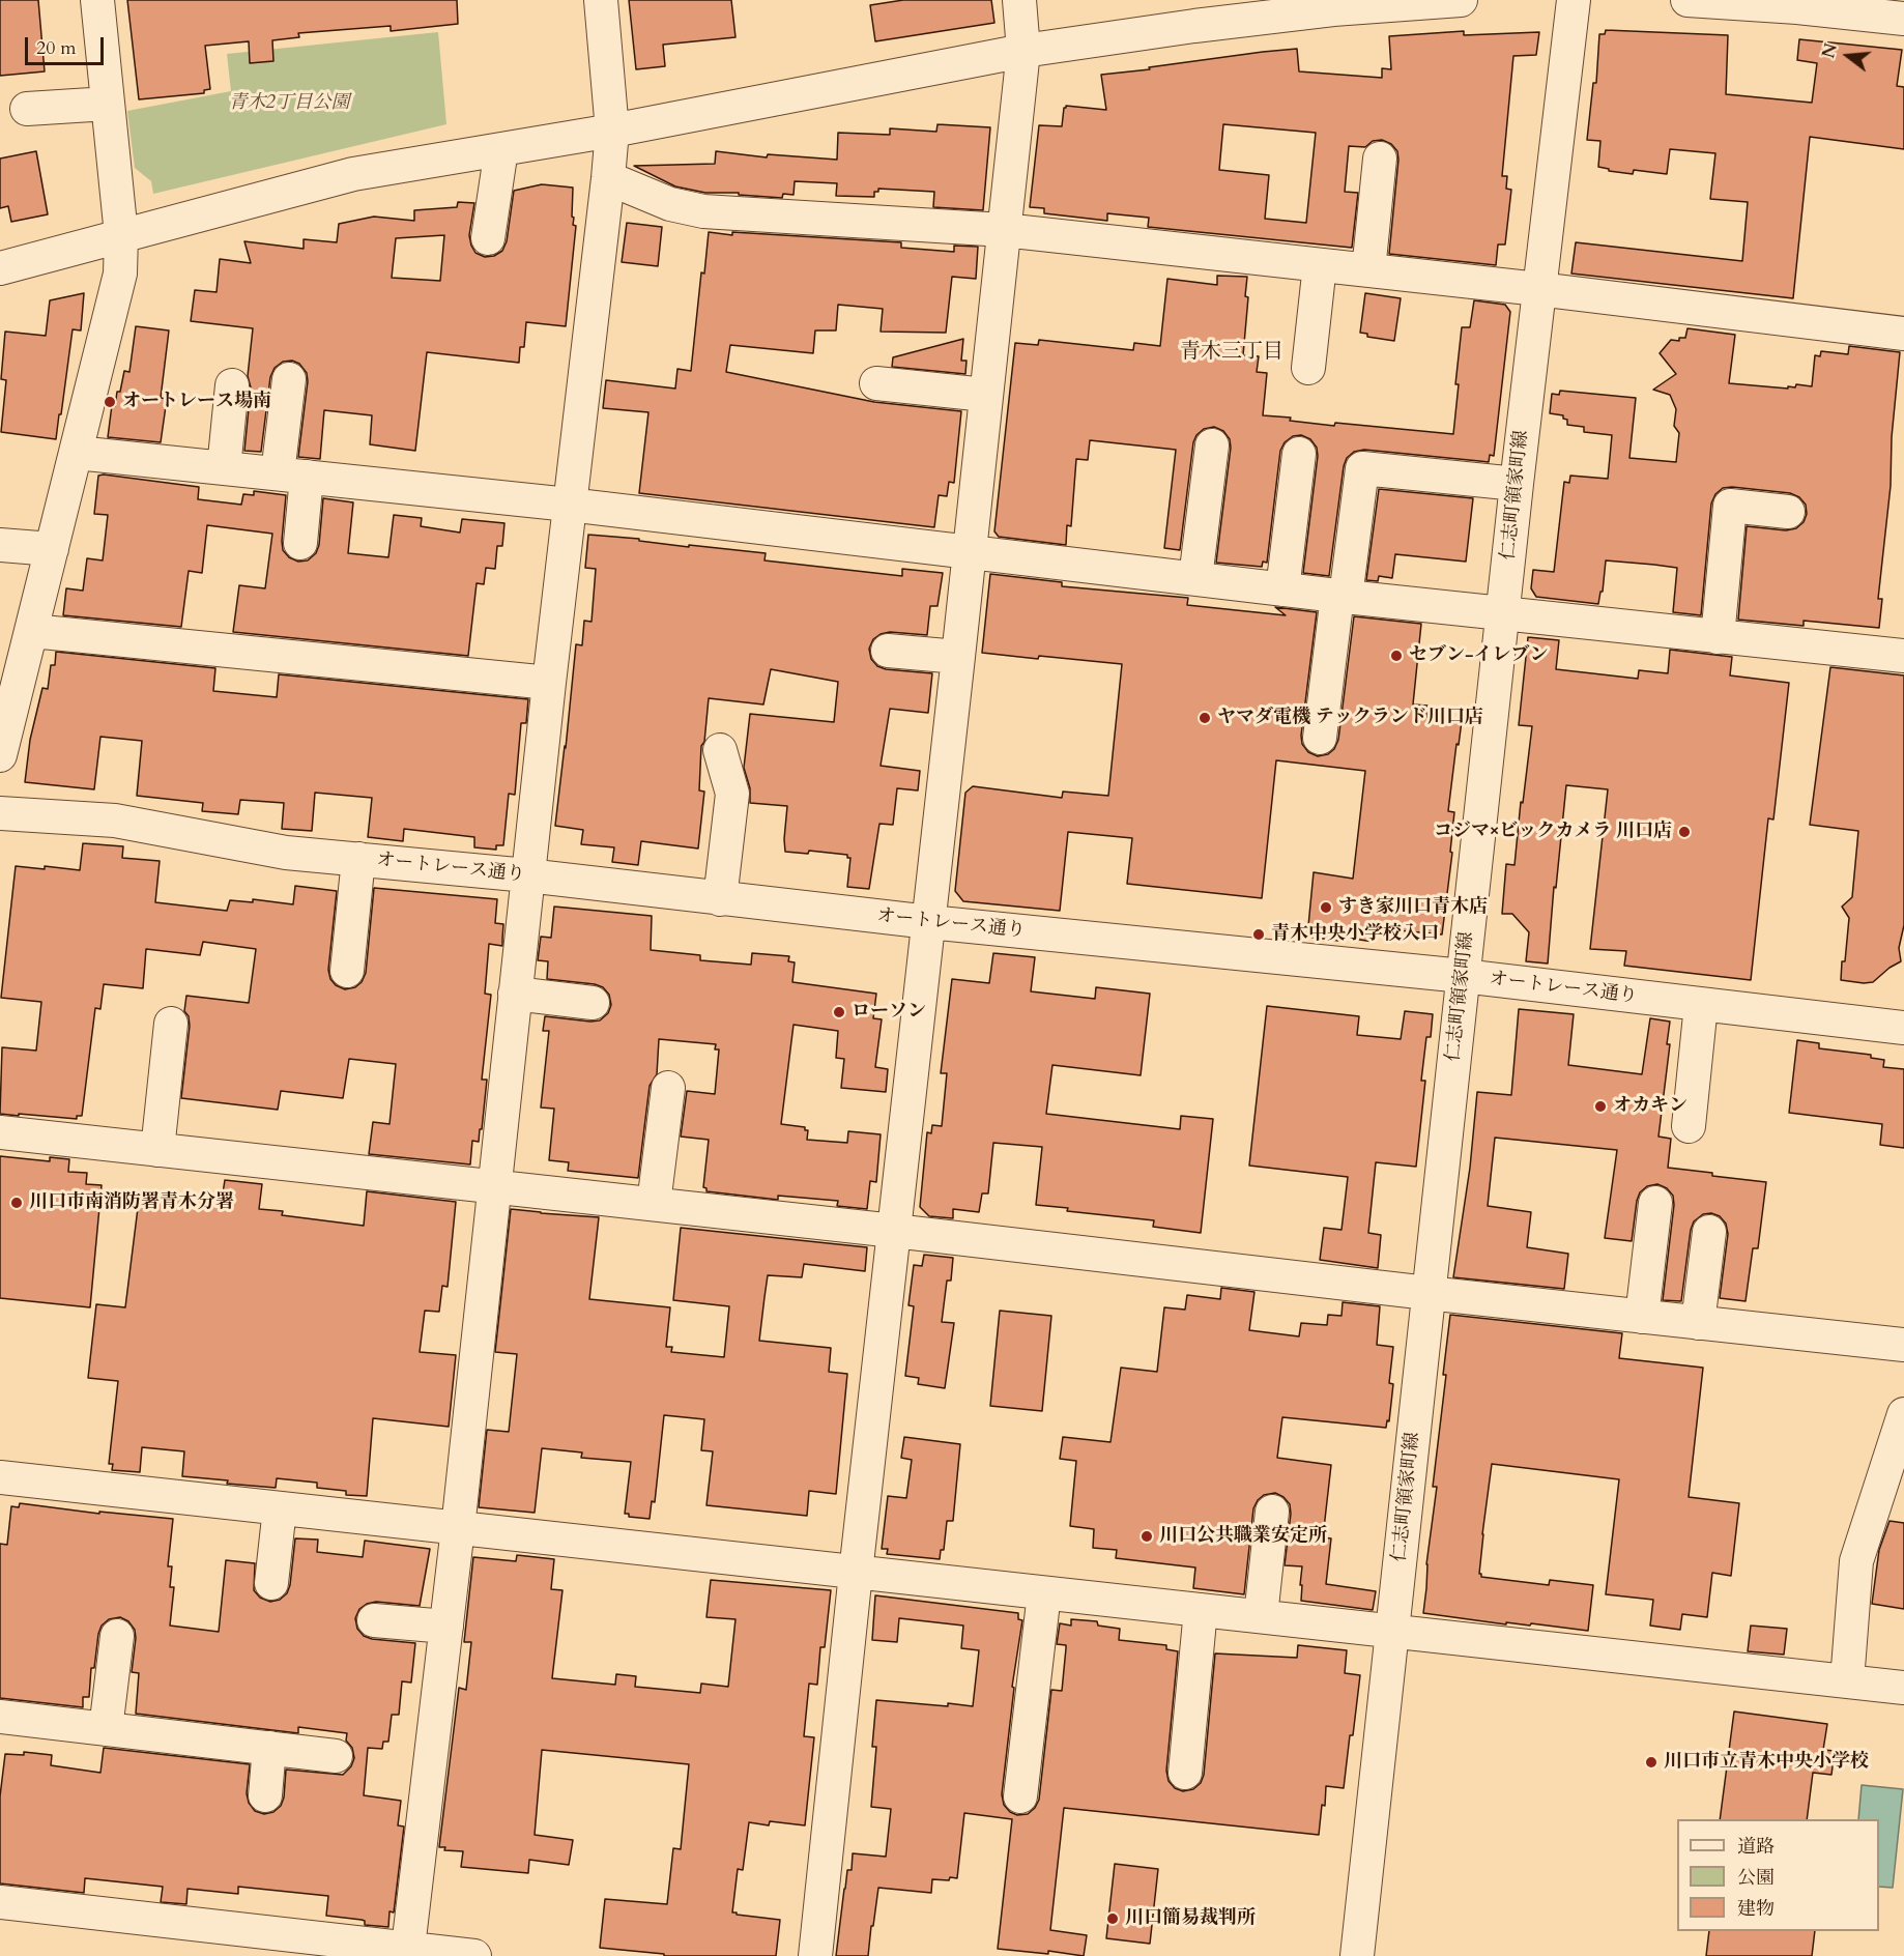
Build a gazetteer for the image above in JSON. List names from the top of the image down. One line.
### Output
{"streets":{"street":["仁志町領家町線","オートレース通り"]},"crossings":[["仁志町領家町線","オートレース通り"]],"districts":["青木三丁目"],"parks":["青木2丁目公園"],"places":["オートレース場南","セブン-イレブン","ヤマダ電機 テックランド川口店","コジマ×ビックカメラ 川口店","すき家川口青木店","青木中央小学校入口","ローソン","オカキン","川口市南消防署青木分署","川口公共職業安定所","川口市立青木中央小学校","川口簡易裁判所"],"legend":["道路","公園","建物"],"scale_bar":"20 m","north":"left"}
